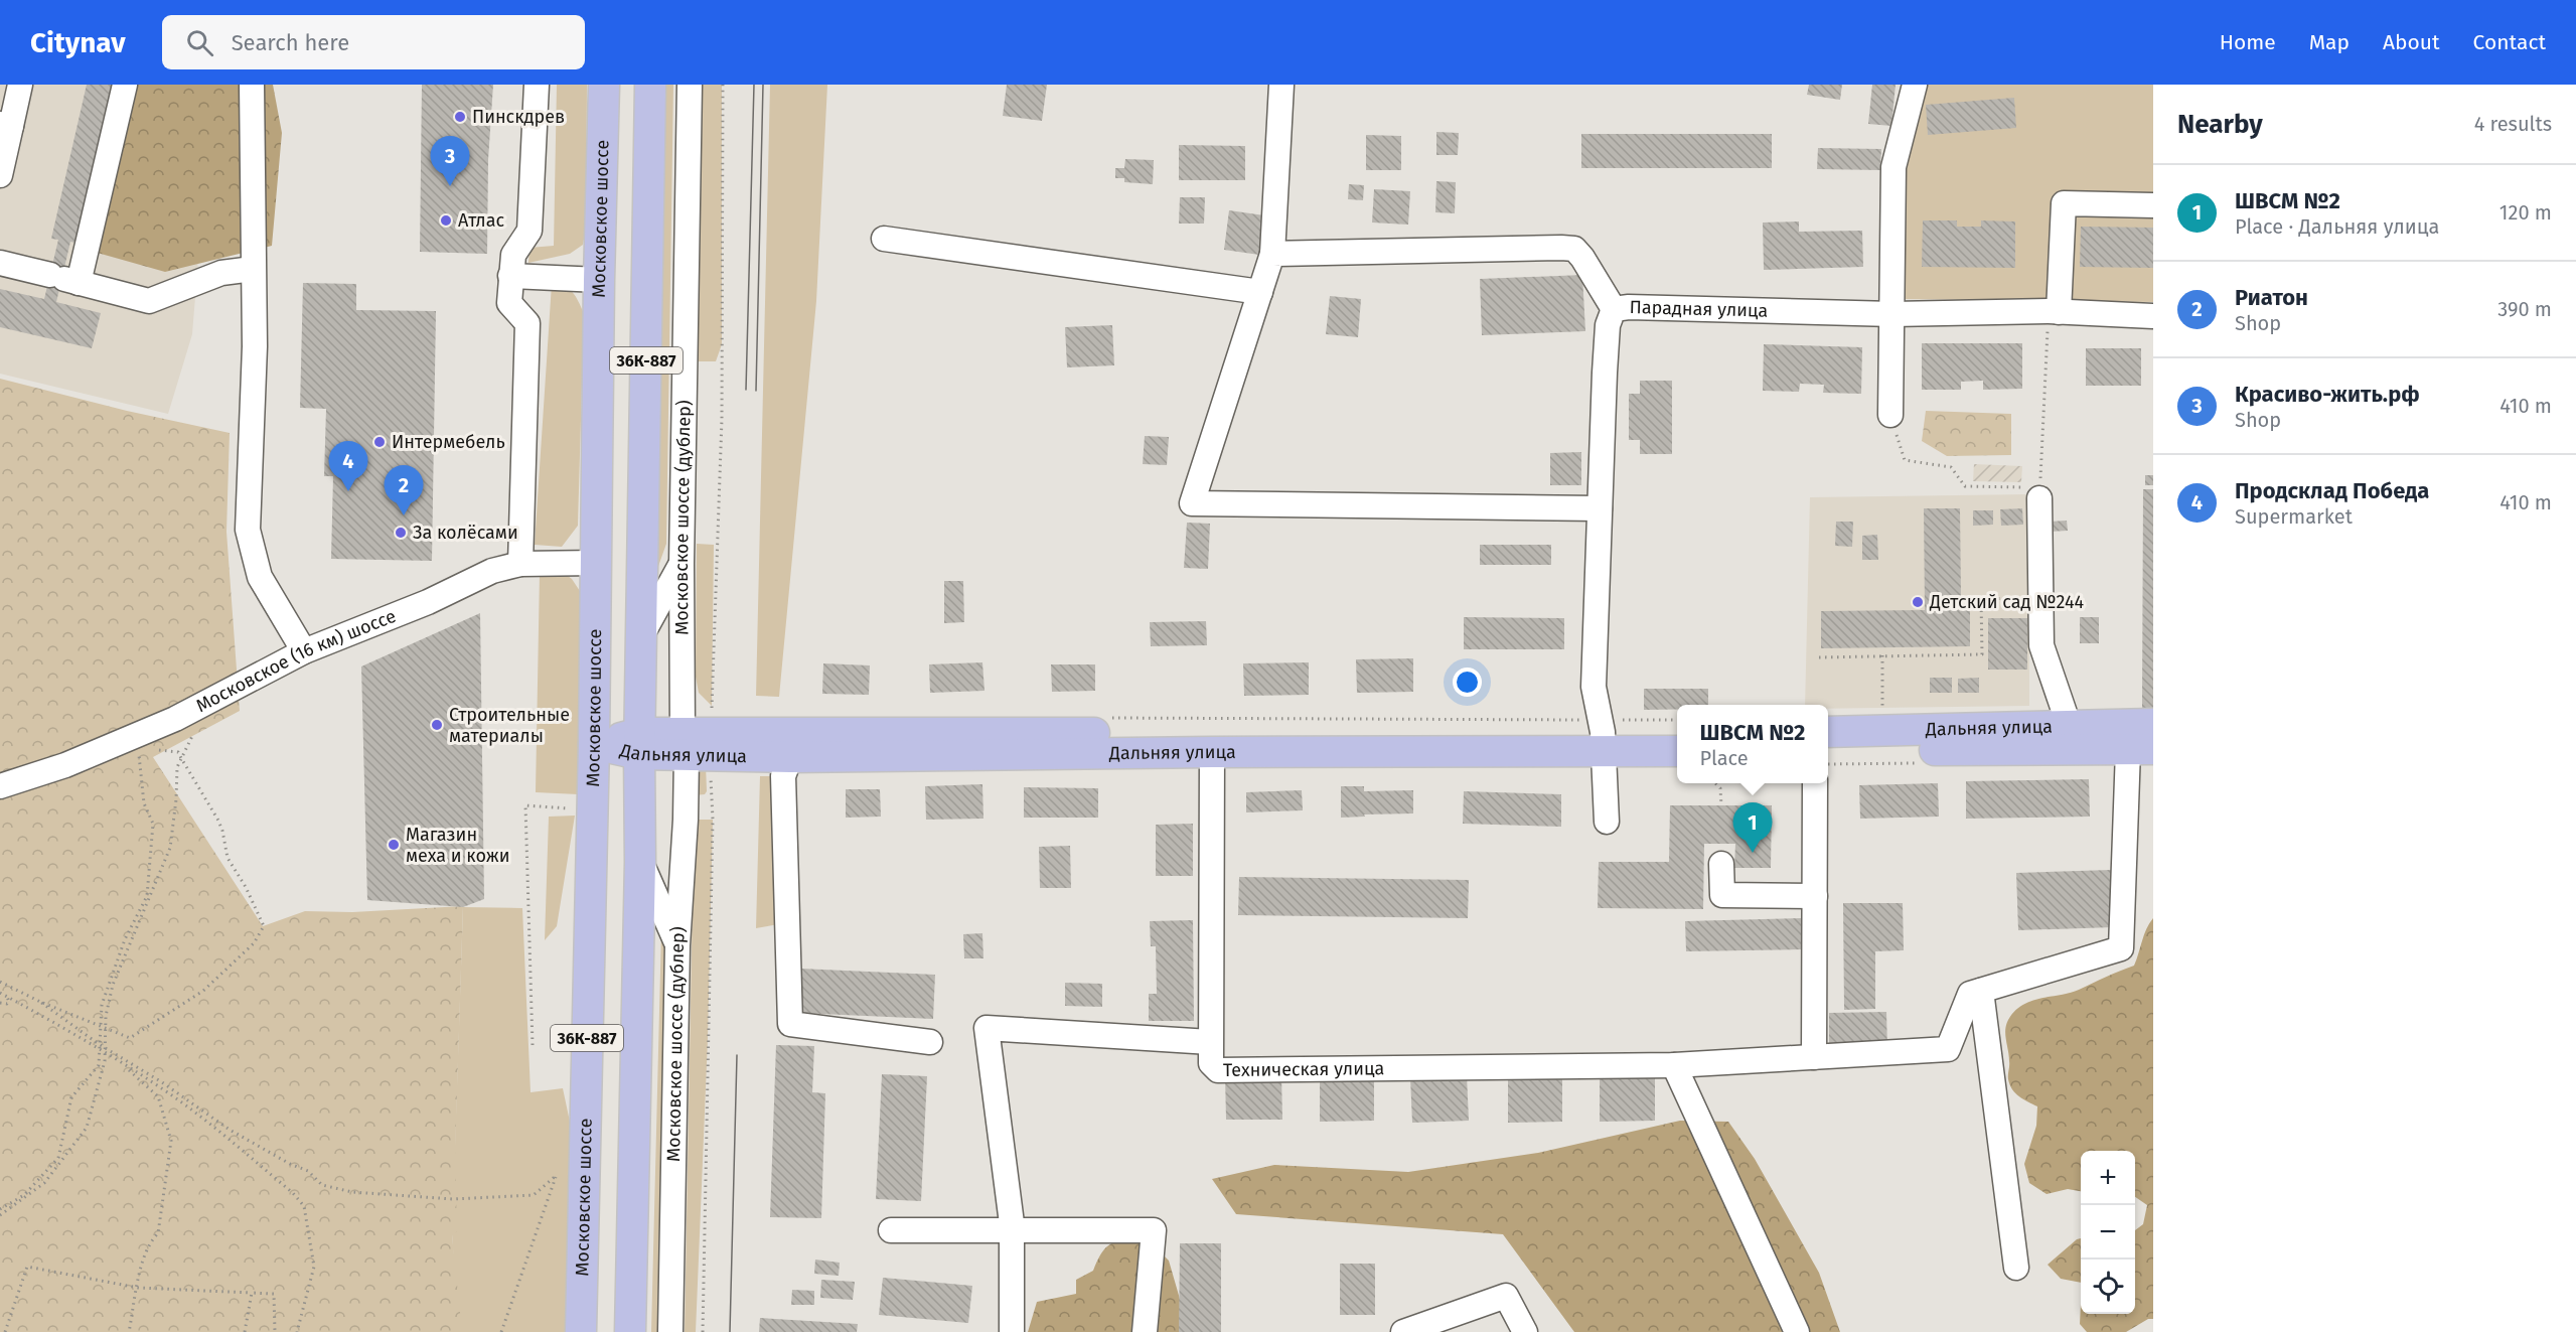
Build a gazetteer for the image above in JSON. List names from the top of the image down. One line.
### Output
{"streets":{"main road":["Московское шоссе","36К-887","Дальняя улица"],"street":["Парадная улица","Московское шоссе (дублер)","Московское (16 км) шоссе","Техническая улица"]},"crossings":[["Московское шоссе","Московское (16 км) шоссе"],["Московское шоссе","Дальняя улица"],["Парадная улица","Дальняя улица"],["36К-887","Дальняя улица"],["Московское шоссе (дублер)","Дальняя улица"],["Дальняя улица","Техническая улица"]],"places":["Пинскдрев","Атлас","Интермебель","За колёсами","Детский сад №244","Строительные материалы","Магазин меха и кожи"],"page":{"header":"Citynav","search":"Search here","nav":["Home","Map","About","Contact"],"heading":["Nearby","4 results"],"pins":["3","4","2","1"],"list":[{"mark":"1","name":"ШВСМ №2","note":"Place · Дальняя улица","value":"120 m"},{"mark":"2","name":"Риатон","note":"Shop","value":"390 m"},{"mark":"3","name":"Красиво-жить.рф","note":"Shop","value":"410 m"},{"mark":"4","name":"Продсклад Победа","note":"Supermarket","value":"410 m"}],"popup":["ШВСМ №2","Place"],"map_buttons":["+","−"]}}
